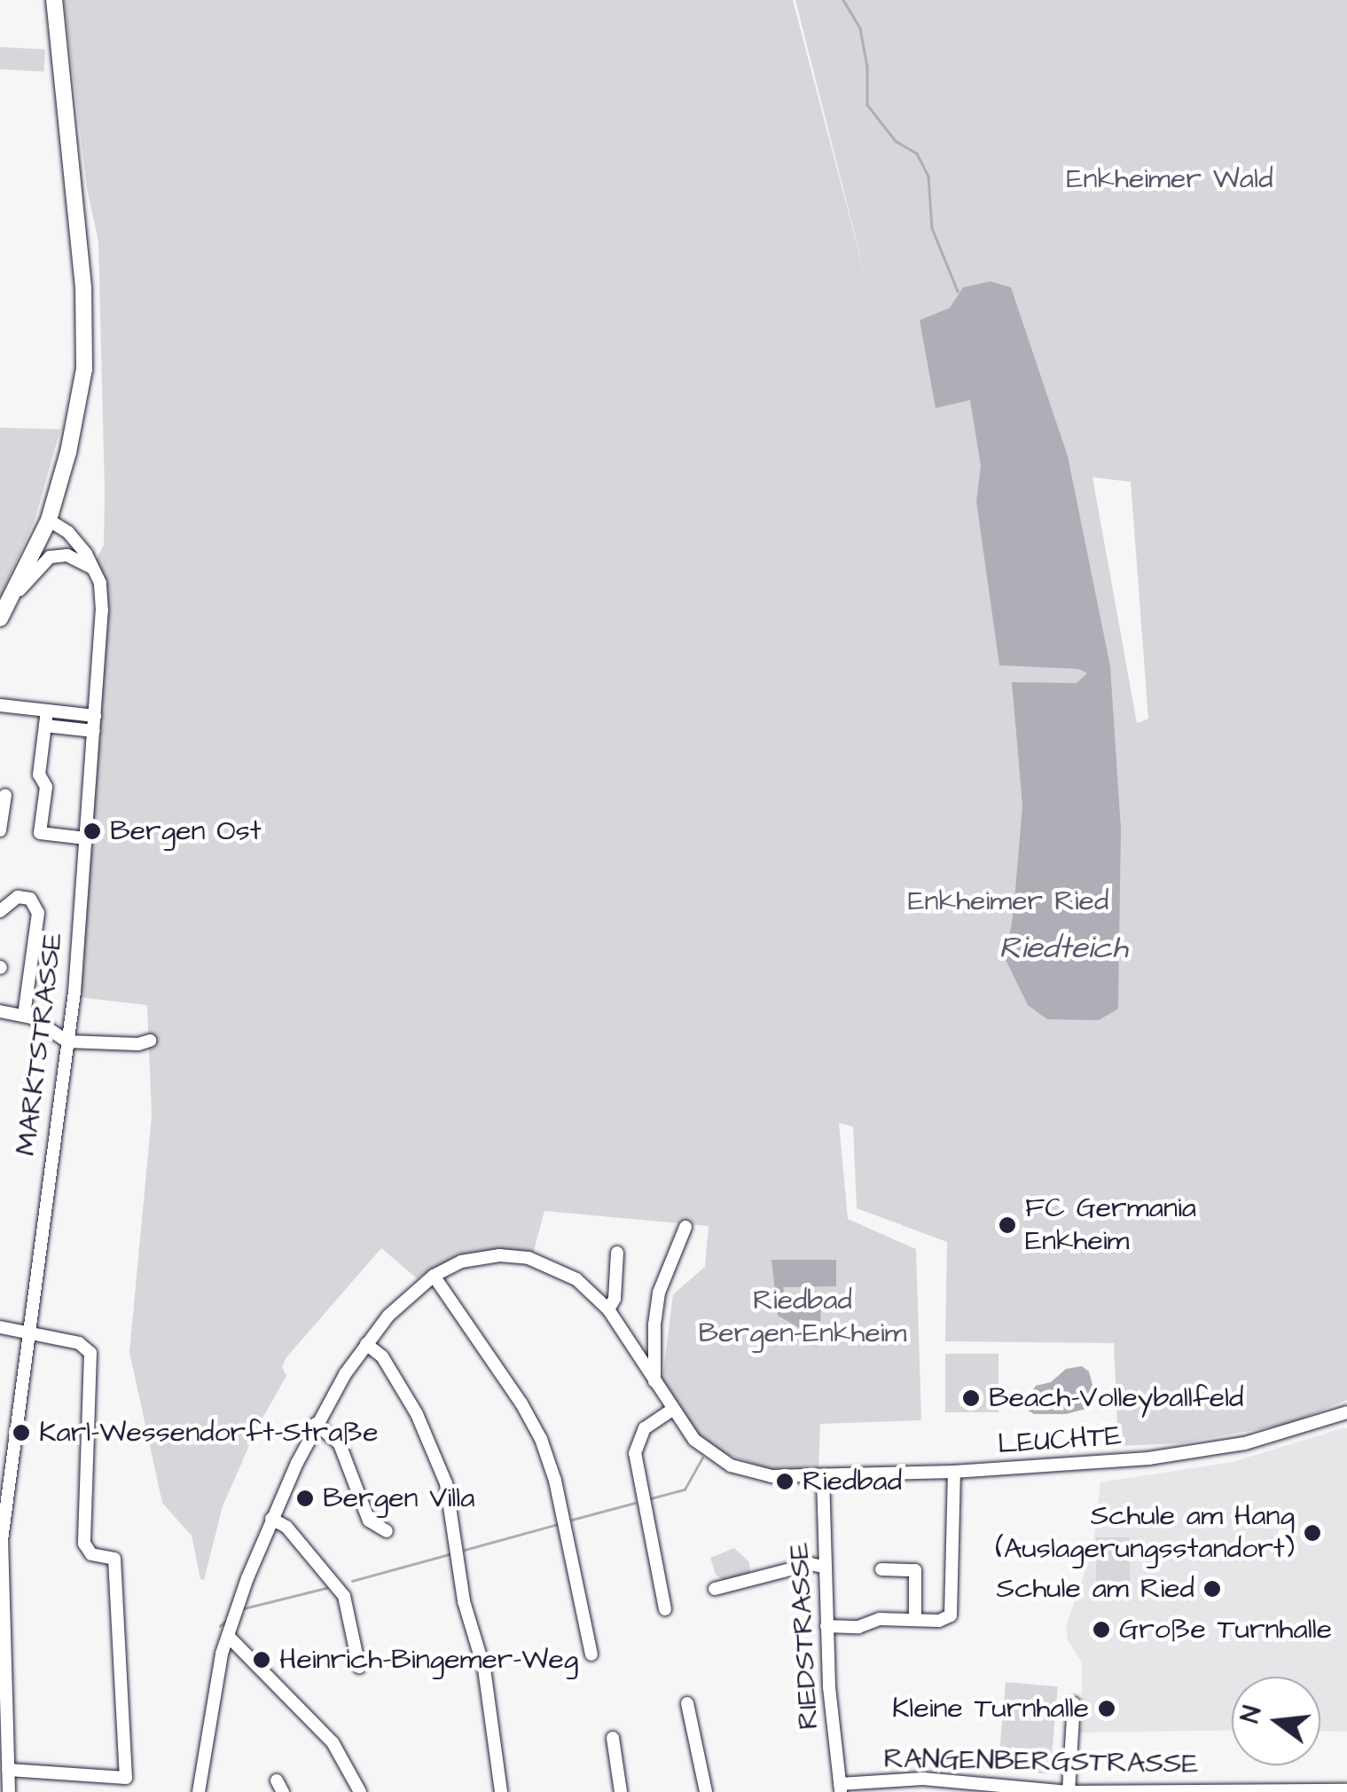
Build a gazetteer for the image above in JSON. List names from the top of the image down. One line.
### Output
{"streets":{"street":["MARKTSTRASSE","LEUCHTE","RIEDSTRASSE","RANGENBERGSTRASSE"]},"crossings":[["LEUCHTE","RIEDSTRASSE"],["RIEDSTRASSE","RANGENBERGSTRASSE"]],"water":["Riedteich"],"parks":["Enkheimer Wald","Enkheimer Ried","Riedbad Bergen-Enkheim"],"places":["Bergen Ost","FC Germania Enkheim","Beach-Volleyballfeld","Karl-Wessendorft-Straße","Riedbad","Bergen Villa","Schule am Hang (Auslagerungsstandort)","Schule am Ried","Große Turnhalle","Heinrich-Bingemer-Weg","Kleine Turnhalle"],"north":"left"}
